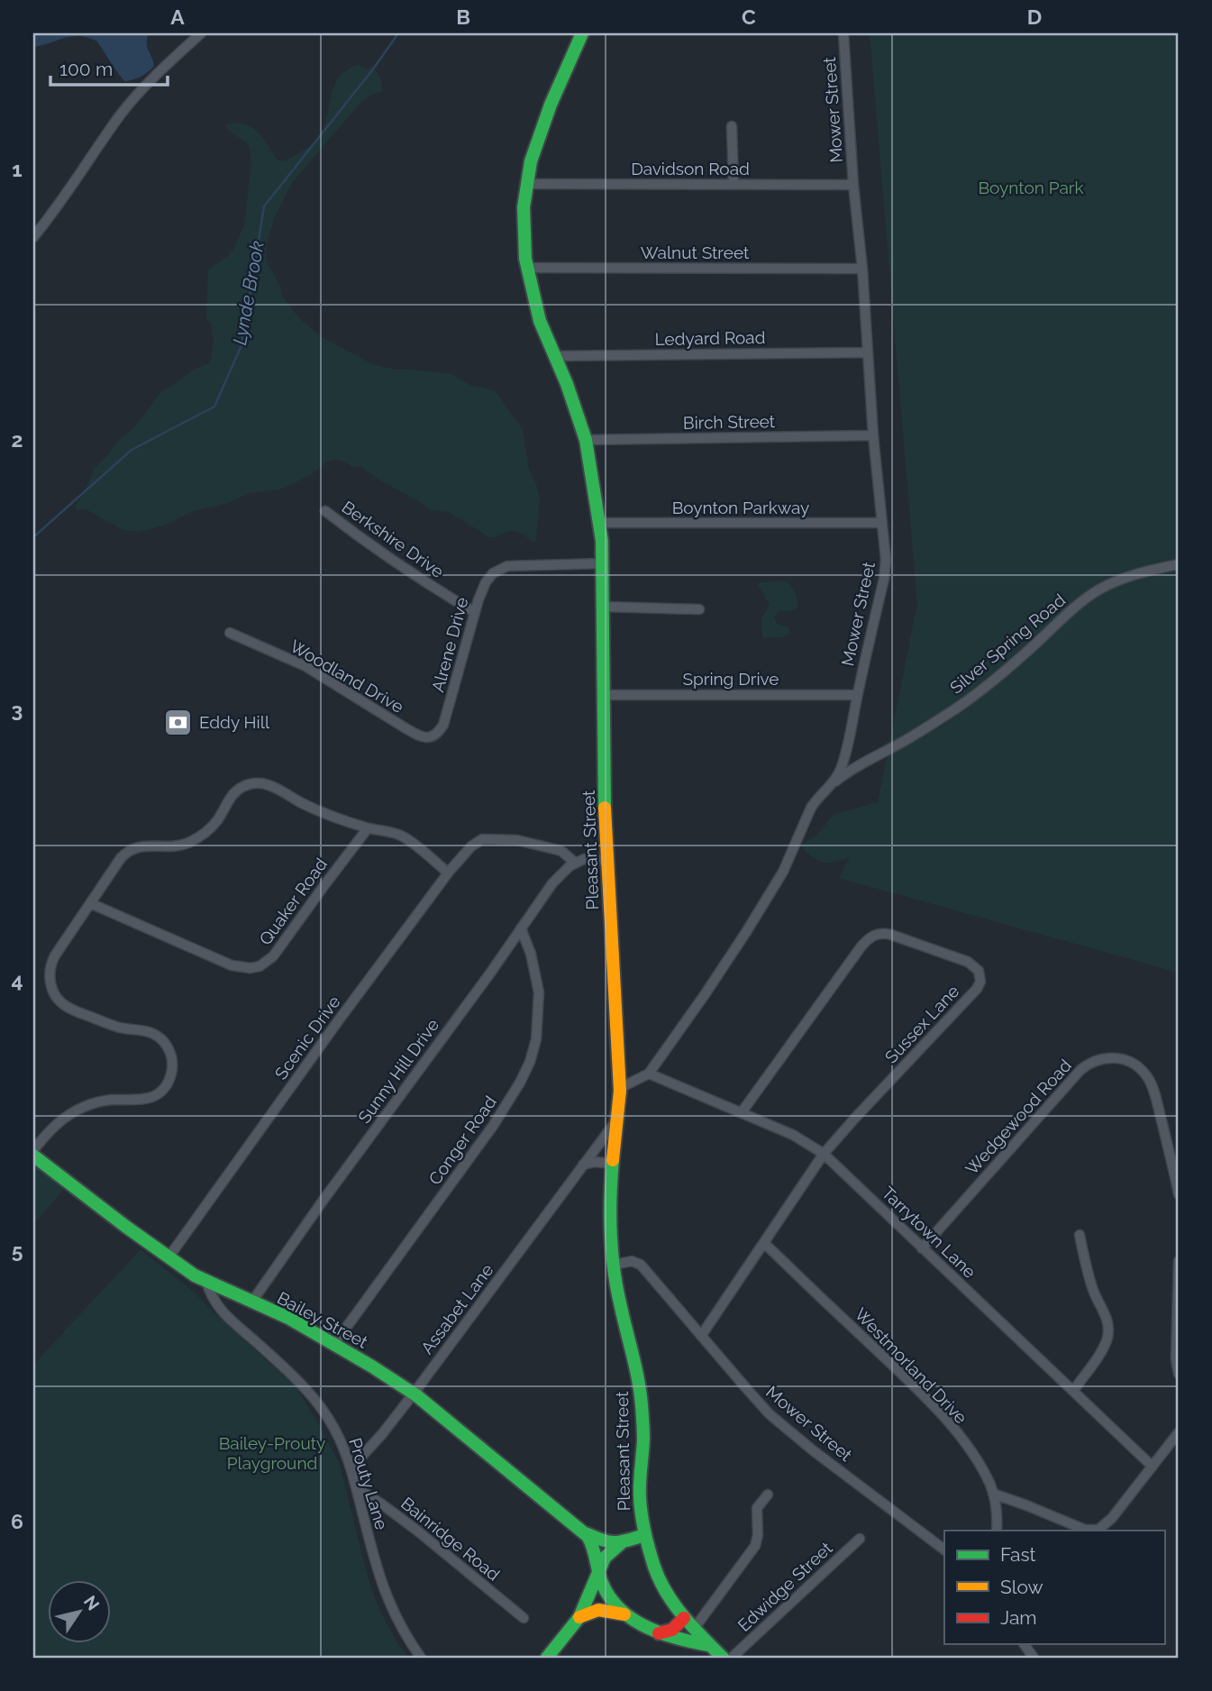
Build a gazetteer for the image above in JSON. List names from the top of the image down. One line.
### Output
{"streets":{"main road":["Pleasant Street","Bailey Street"],"street":["Mower Street","Davidson Road","Walnut Street","Ledyard Road","Birch Street","Boynton Parkway","Berkshire Drive","Silver Spring Road","Alrene Drive","Woodland Drive","Spring Drive","Quaker Road","Sussex Lane","Scenic Drive","Sunny Hill Drive","Wedgewood Road","Conger Road","Tarrytown Lane","Assabet Lane","Westmorland Drive","Prouty Lane","Bainridge Road","Edwidge Street"]},"crossings":[["Mower Street","Davidson Road"],["Mower Street","Walnut Street"],["Mower Street","Ledyard Road"],["Mower Street","Birch Street"],["Mower Street","Boynton Parkway"],["Mower Street","Silver Spring Road"],["Mower Street","Spring Drive"],["Mower Street","Pleasant Street"],["Mower Street","Sussex Lane"],["Mower Street","Tarrytown Lane"],["Davidson Road","Pleasant Street"],["Walnut Street","Pleasant Street"],["Ledyard Road","Pleasant Street"],["Birch Street","Pleasant Street"],["Boynton Parkway","Pleasant Street"],["Berkshire Drive","Alrene Drive"],["Alrene Drive","Woodland Drive"],["Alrene Drive","Pleasant Street"],["Spring Drive","Pleasant Street"],["Pleasant Street","Assabet Lane"],["Sussex Lane","Tarrytown Lane"],["Sussex Lane","Westmorland Drive"],["Scenic Drive","Sunny Hill Drive"],["Scenic Drive","Bailey Street"],["Sunny Hill Drive","Conger Road"],["Sunny Hill Drive","Bailey Street"],["Wedgewood Road","Tarrytown Lane"],["Conger Road","Bailey Street"],["Assabet Lane","Bailey Street"],["Assabet Lane","Prouty Lane"],["Bailey Street","Prouty Lane"],["Prouty Lane","Bainridge Road"]],"water":["Lynde Brook"],"parks":["Boynton Park","Bailey-Prouty Playground"],"places":{"bank":["Eddy Hill"]},"legend":["Fast","Slow","Jam"],"scale_bar":"100 m","north":"top right","grid":{"columns":["A","B","C","D"],"rows":["1","2","3","4","5","6"]}}
